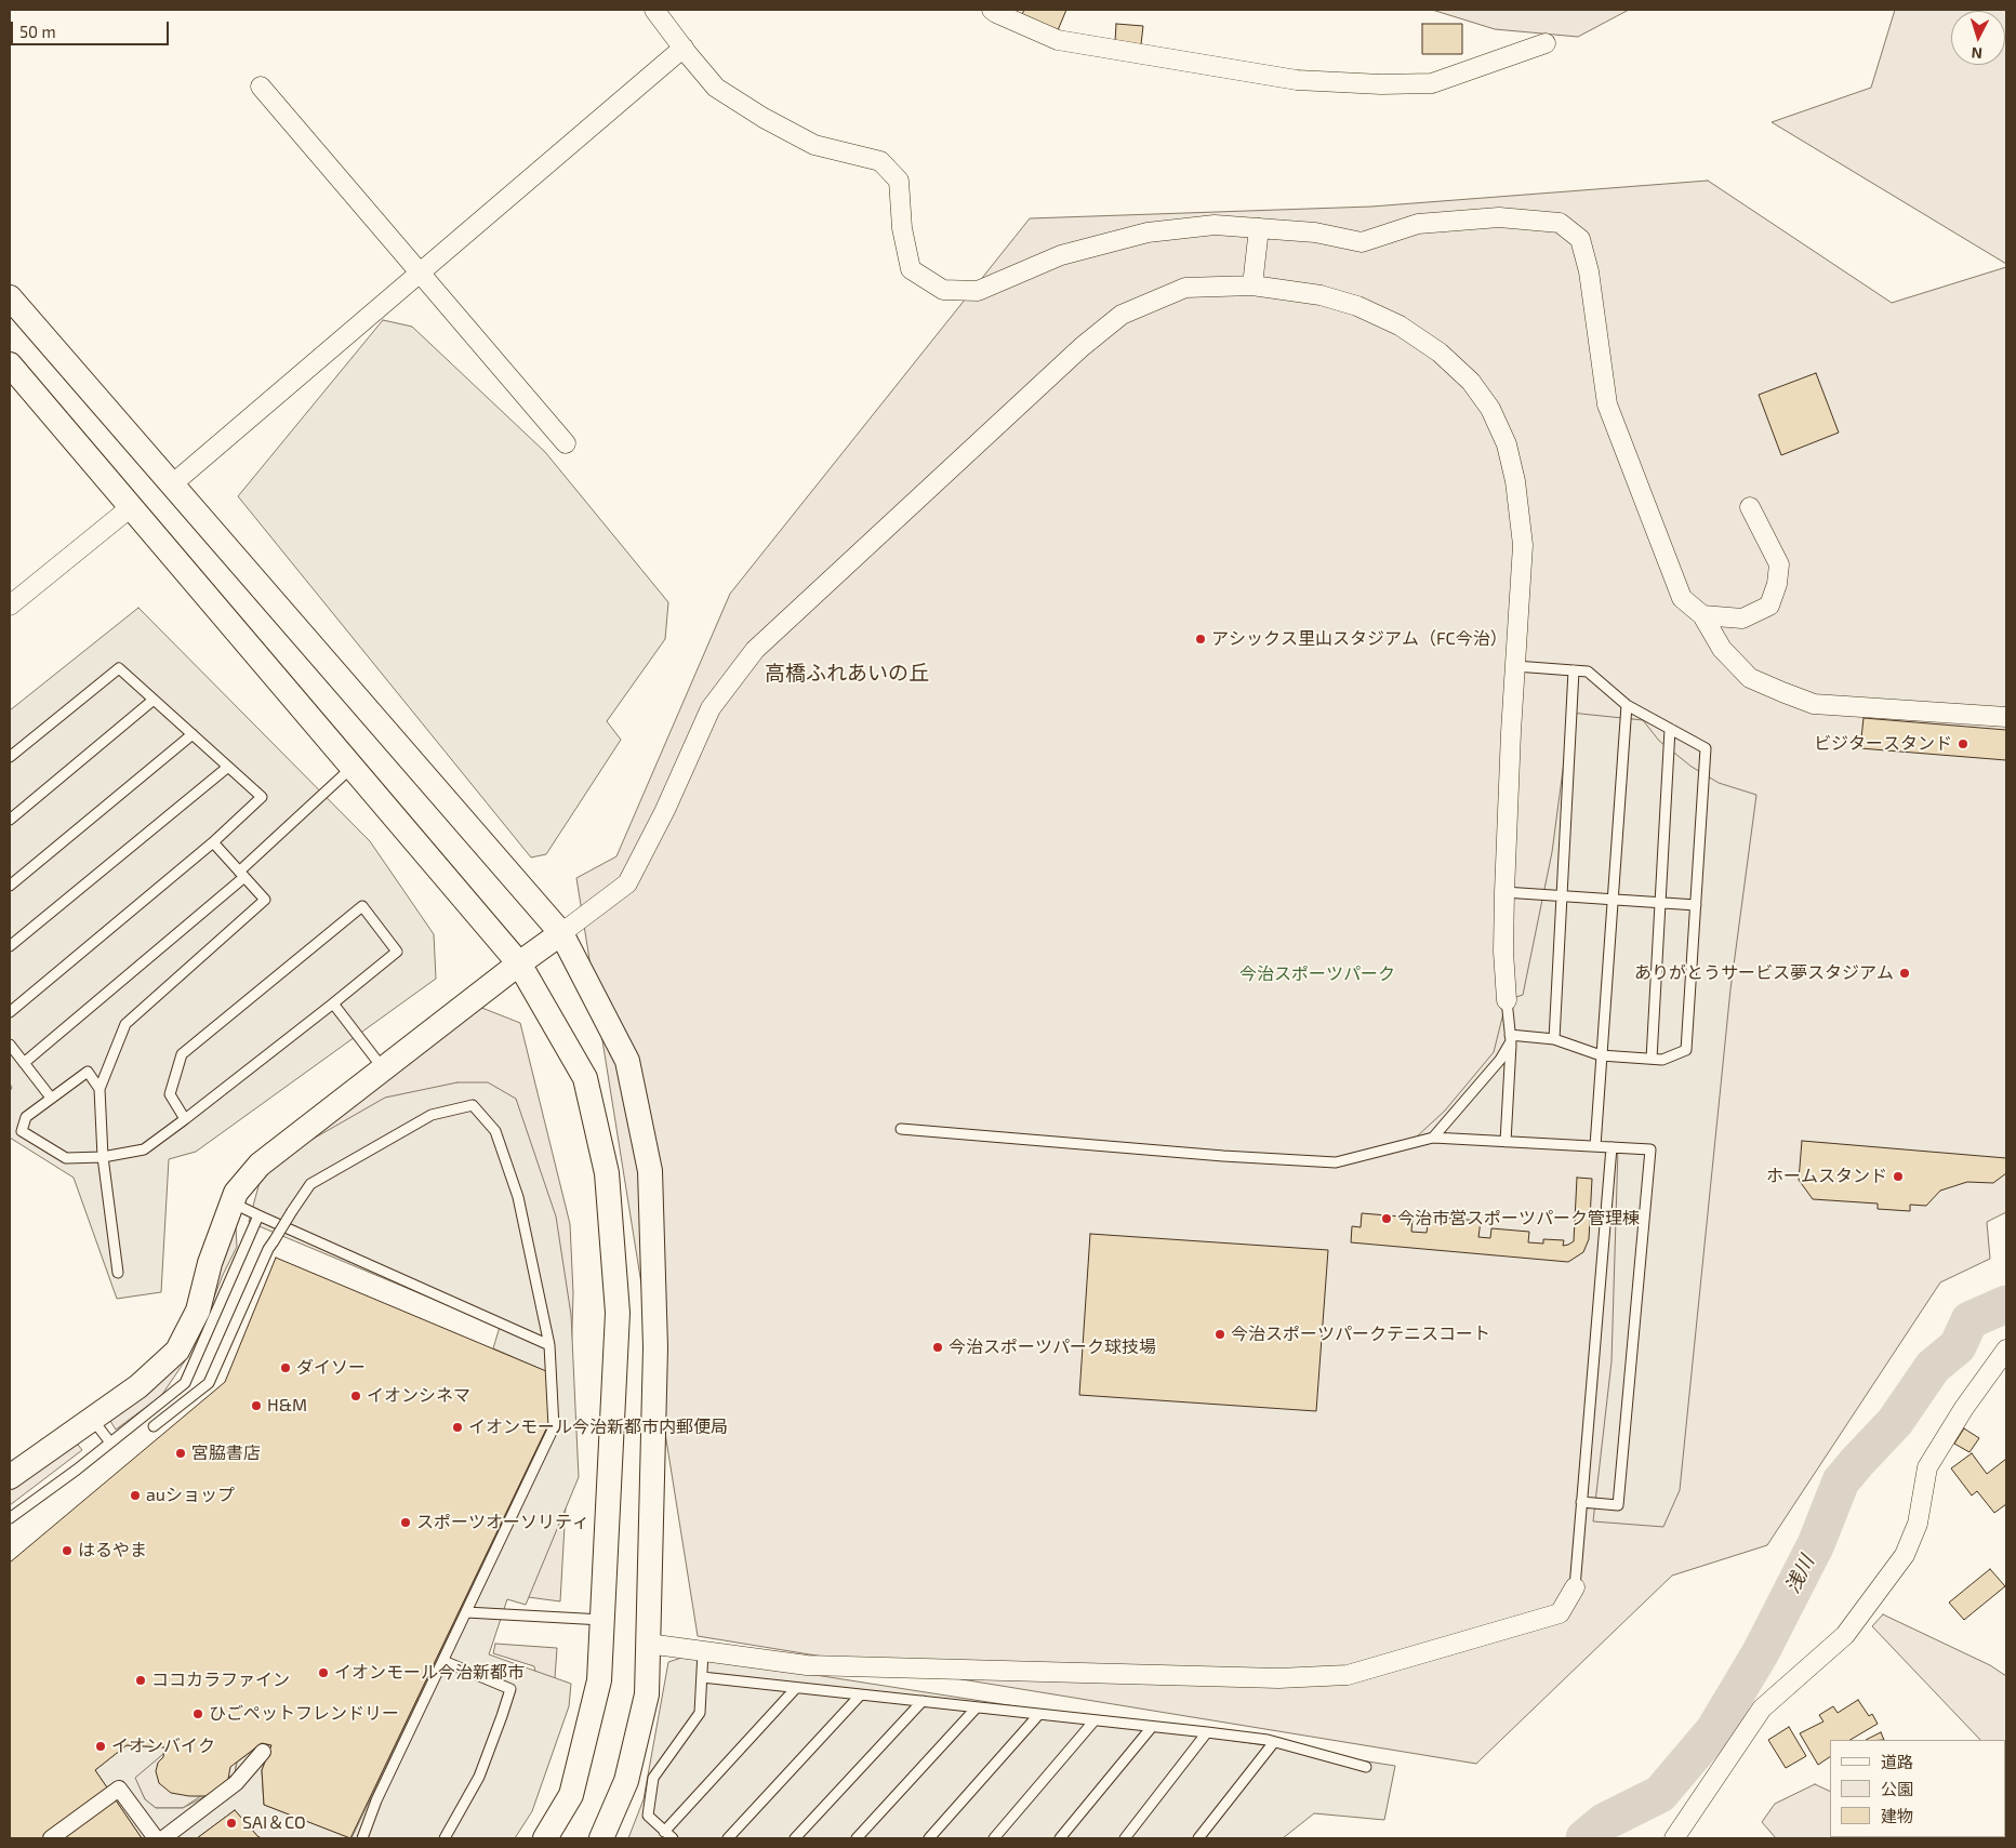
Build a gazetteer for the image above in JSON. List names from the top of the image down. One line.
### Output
{"districts":["高橋ふれあいの丘"],"water":["浅川"],"parks":["今治スポーツパーク"],"places":["アシックス里山スタジアム（FC今治）","ビジタースタンド","ありがとうサービス夢スタジアム","ホームスタンド","今治市営スポーツパーク管理棟","今治スポーツパークテニスコート","今治スポーツパーク球技場","ダイソー","イオンシネマ","H&M","イオンモール今治新都市内郵便局","宮脇書店","auショップ","スポーツオーソリティ","はるやま","イオンモール今治新都市","ココカラファイン","ひごペットフレンドリー","イオンバイク","SAI＆CO"],"legend":["道路","公園","建物"],"scale_bar":"50 m","north":"bottom"}
